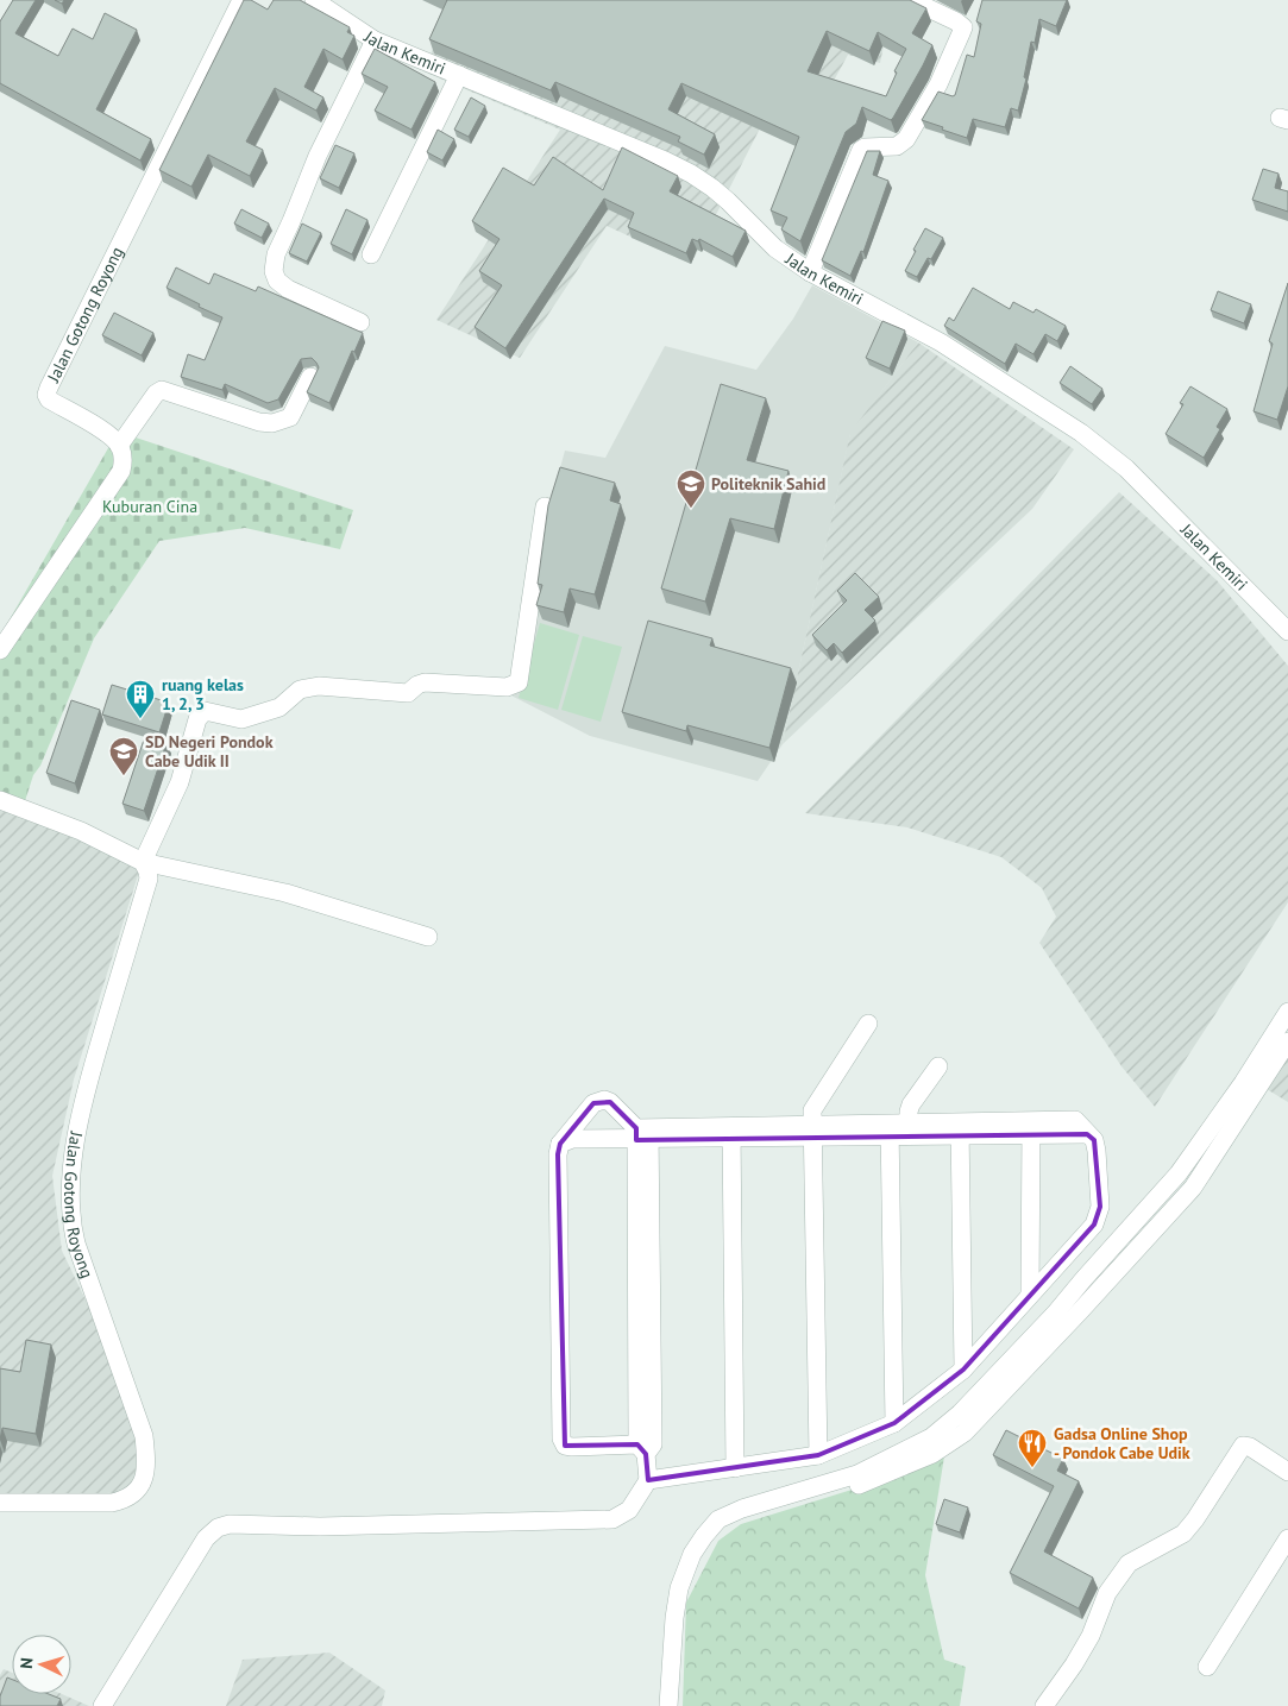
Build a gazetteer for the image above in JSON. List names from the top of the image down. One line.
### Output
{"streets":{"street":["Jalan Kemiri","Jalan Gotong Royong"]},"parks":["Kuburan Cina"],"places":{"school or university":["Politeknik Sahid","SD Negeri Pondok Cabe Udik II"],"building":["ruang kelas 1, 2, 3"],"restaurant":["Gadsa Online Shop - Pondok Cabe Udik"]},"north":"left"}
